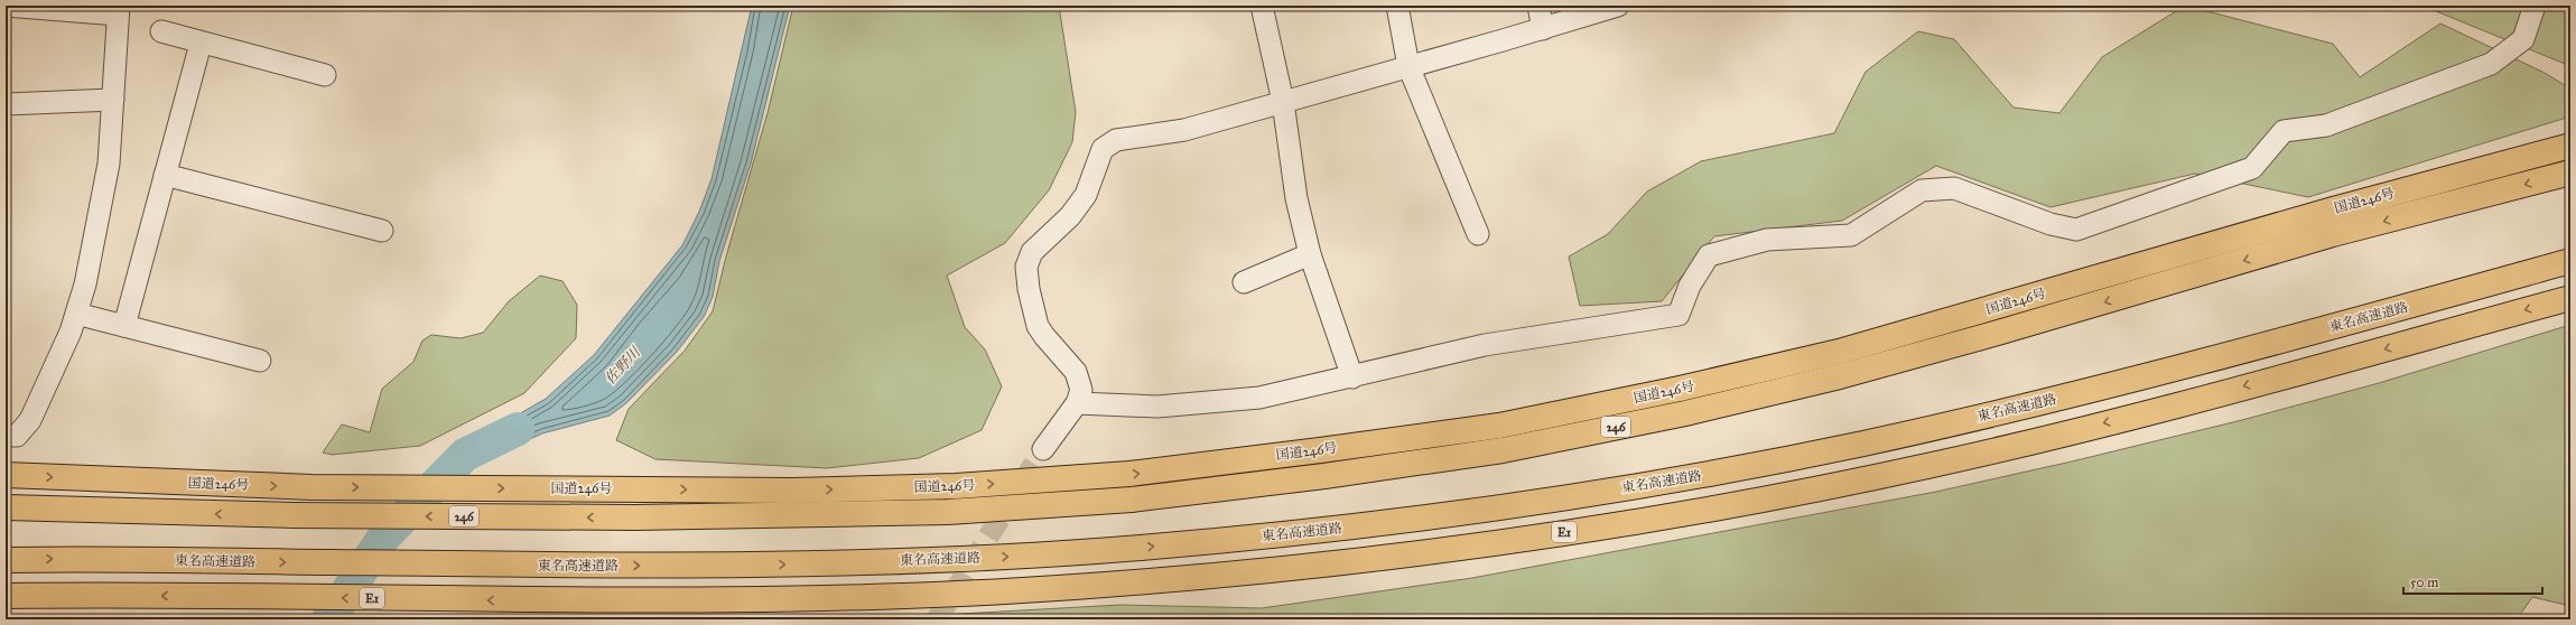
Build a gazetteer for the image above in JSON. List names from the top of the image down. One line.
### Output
{"streets":{"highway":["国道246号","東名高速道路","246","E1"]},"water":["佐野川"],"scale_bar":"50 m"}
